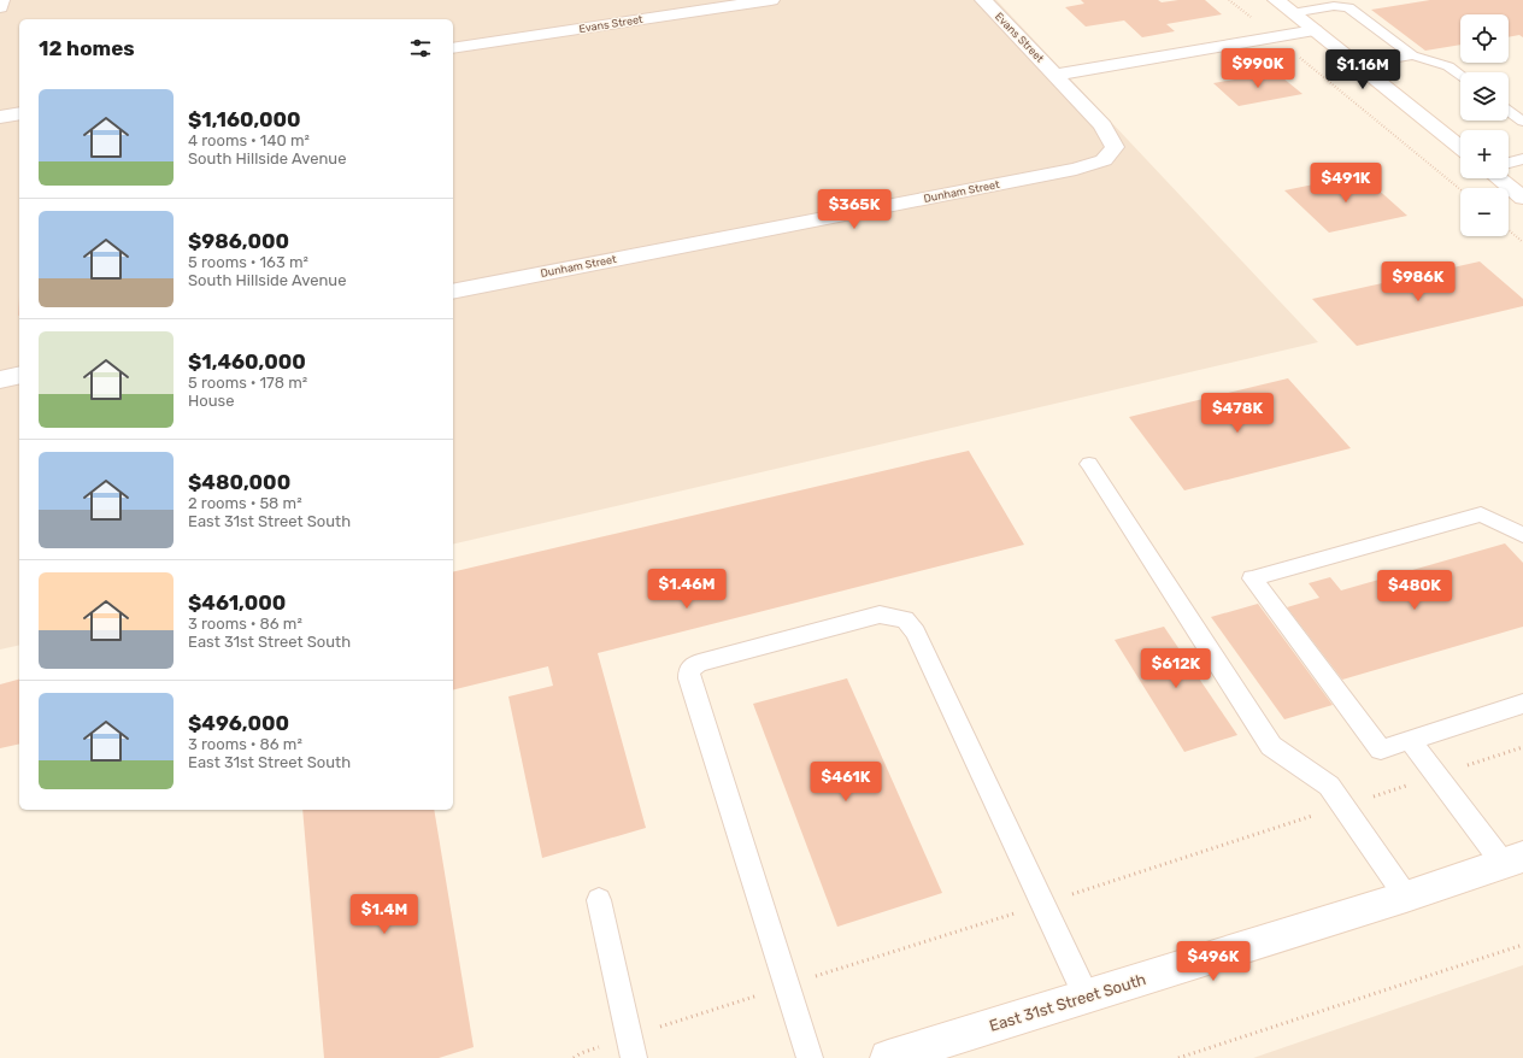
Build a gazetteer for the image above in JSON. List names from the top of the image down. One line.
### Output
{"streets":{"street":["Evans Street","Dunham Street","East 31st Street South"]},"crossings":[["Evans Street","Dunham Street"]],"page":{"map_buttons":["+","−"],"heading":"12 homes","price":["$990K","$1.16M","$491K","$365K","$986K","$478K","$1.46M","$480K","$612K","$461K","$1.4M","$496K"],"list":[{"name":"$1,160,000","note":"4 rooms · 140 m² · South Hillside Avenue"},{"name":"$986,000","note":"5 rooms · 163 m² · South Hillside Avenue"},{"name":"$1,460,000","note":"5 rooms · 178 m² · House"},{"name":"$480,000","note":"2 rooms · 58 m² · East 31st Street South"},{"name":"$461,000","note":"3 rooms · 86 m² · East 31st Street South"},{"name":"$496,000","note":"3 rooms · 86 m² · East 31st Street South"}]}}
